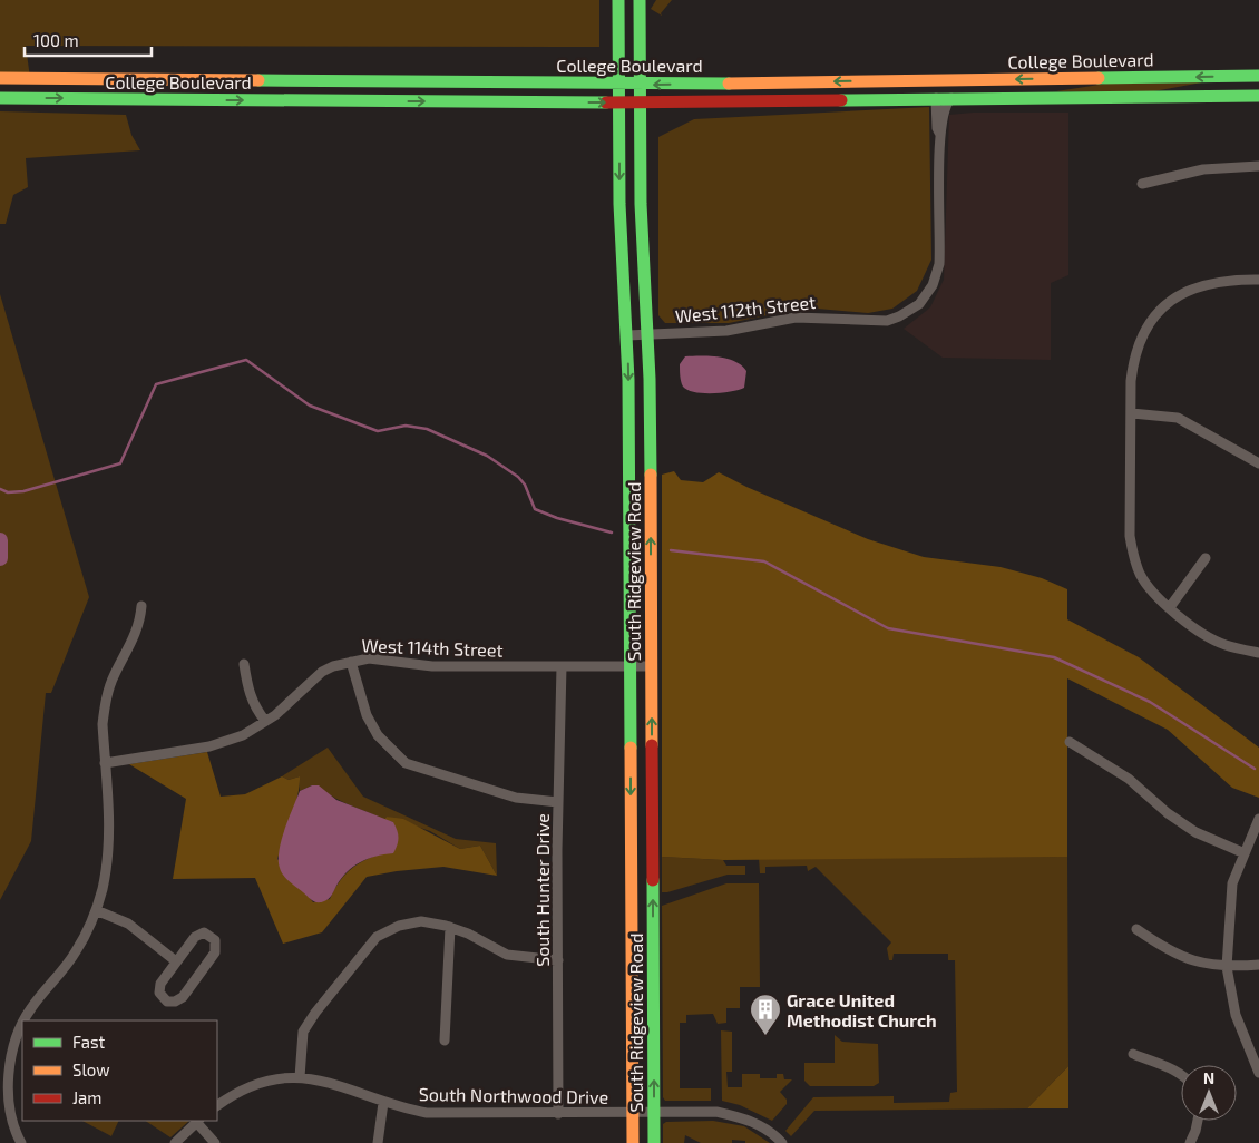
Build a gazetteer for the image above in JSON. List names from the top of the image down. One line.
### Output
{"streets":{"main road":["College Boulevard","South Ridgeview Road"],"street":["West 112th Street","West 114th Street","South Hunter Drive","South Northwood Drive"]},"crossings":[["College Boulevard","South Ridgeview Road"],["West 112th Street","South Ridgeview Road"],["South Ridgeview Road","West 114th Street"],["South Ridgeview Road","South Northwood Drive"],["West 114th Street","South Hunter Drive"],["South Hunter Drive","South Northwood Drive"]],"places":{"building":["Grace United Methodist Church"]},"legend":["Fast","Slow","Jam"],"scale_bar":"100 m","north":"top"}
